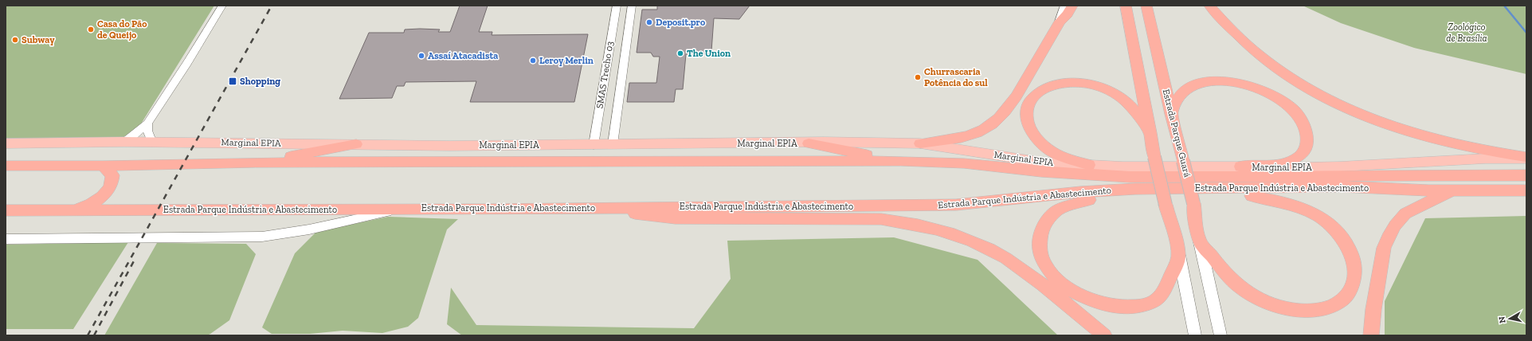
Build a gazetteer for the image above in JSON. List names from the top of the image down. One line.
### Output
{"streets":{"highway":["Estrada Parque Guará","Estrada Parque Indústria e Abastecimento"],"main road":["Marginal EPIA"],"street":["SMAS Trecho 03"]},"crossings":[["SMAS Trecho 03","Marginal EPIA"]],"parks":["Zoológico de Brasília"],"places":{"other":["Deposit.pro","Casa do Pão de Queijo","Subway","The Union","Assaí Atacadista","Leroy Merlin","Churrascaria Potência do sul"],"transit":["Shopping"]},"north":"left"}
